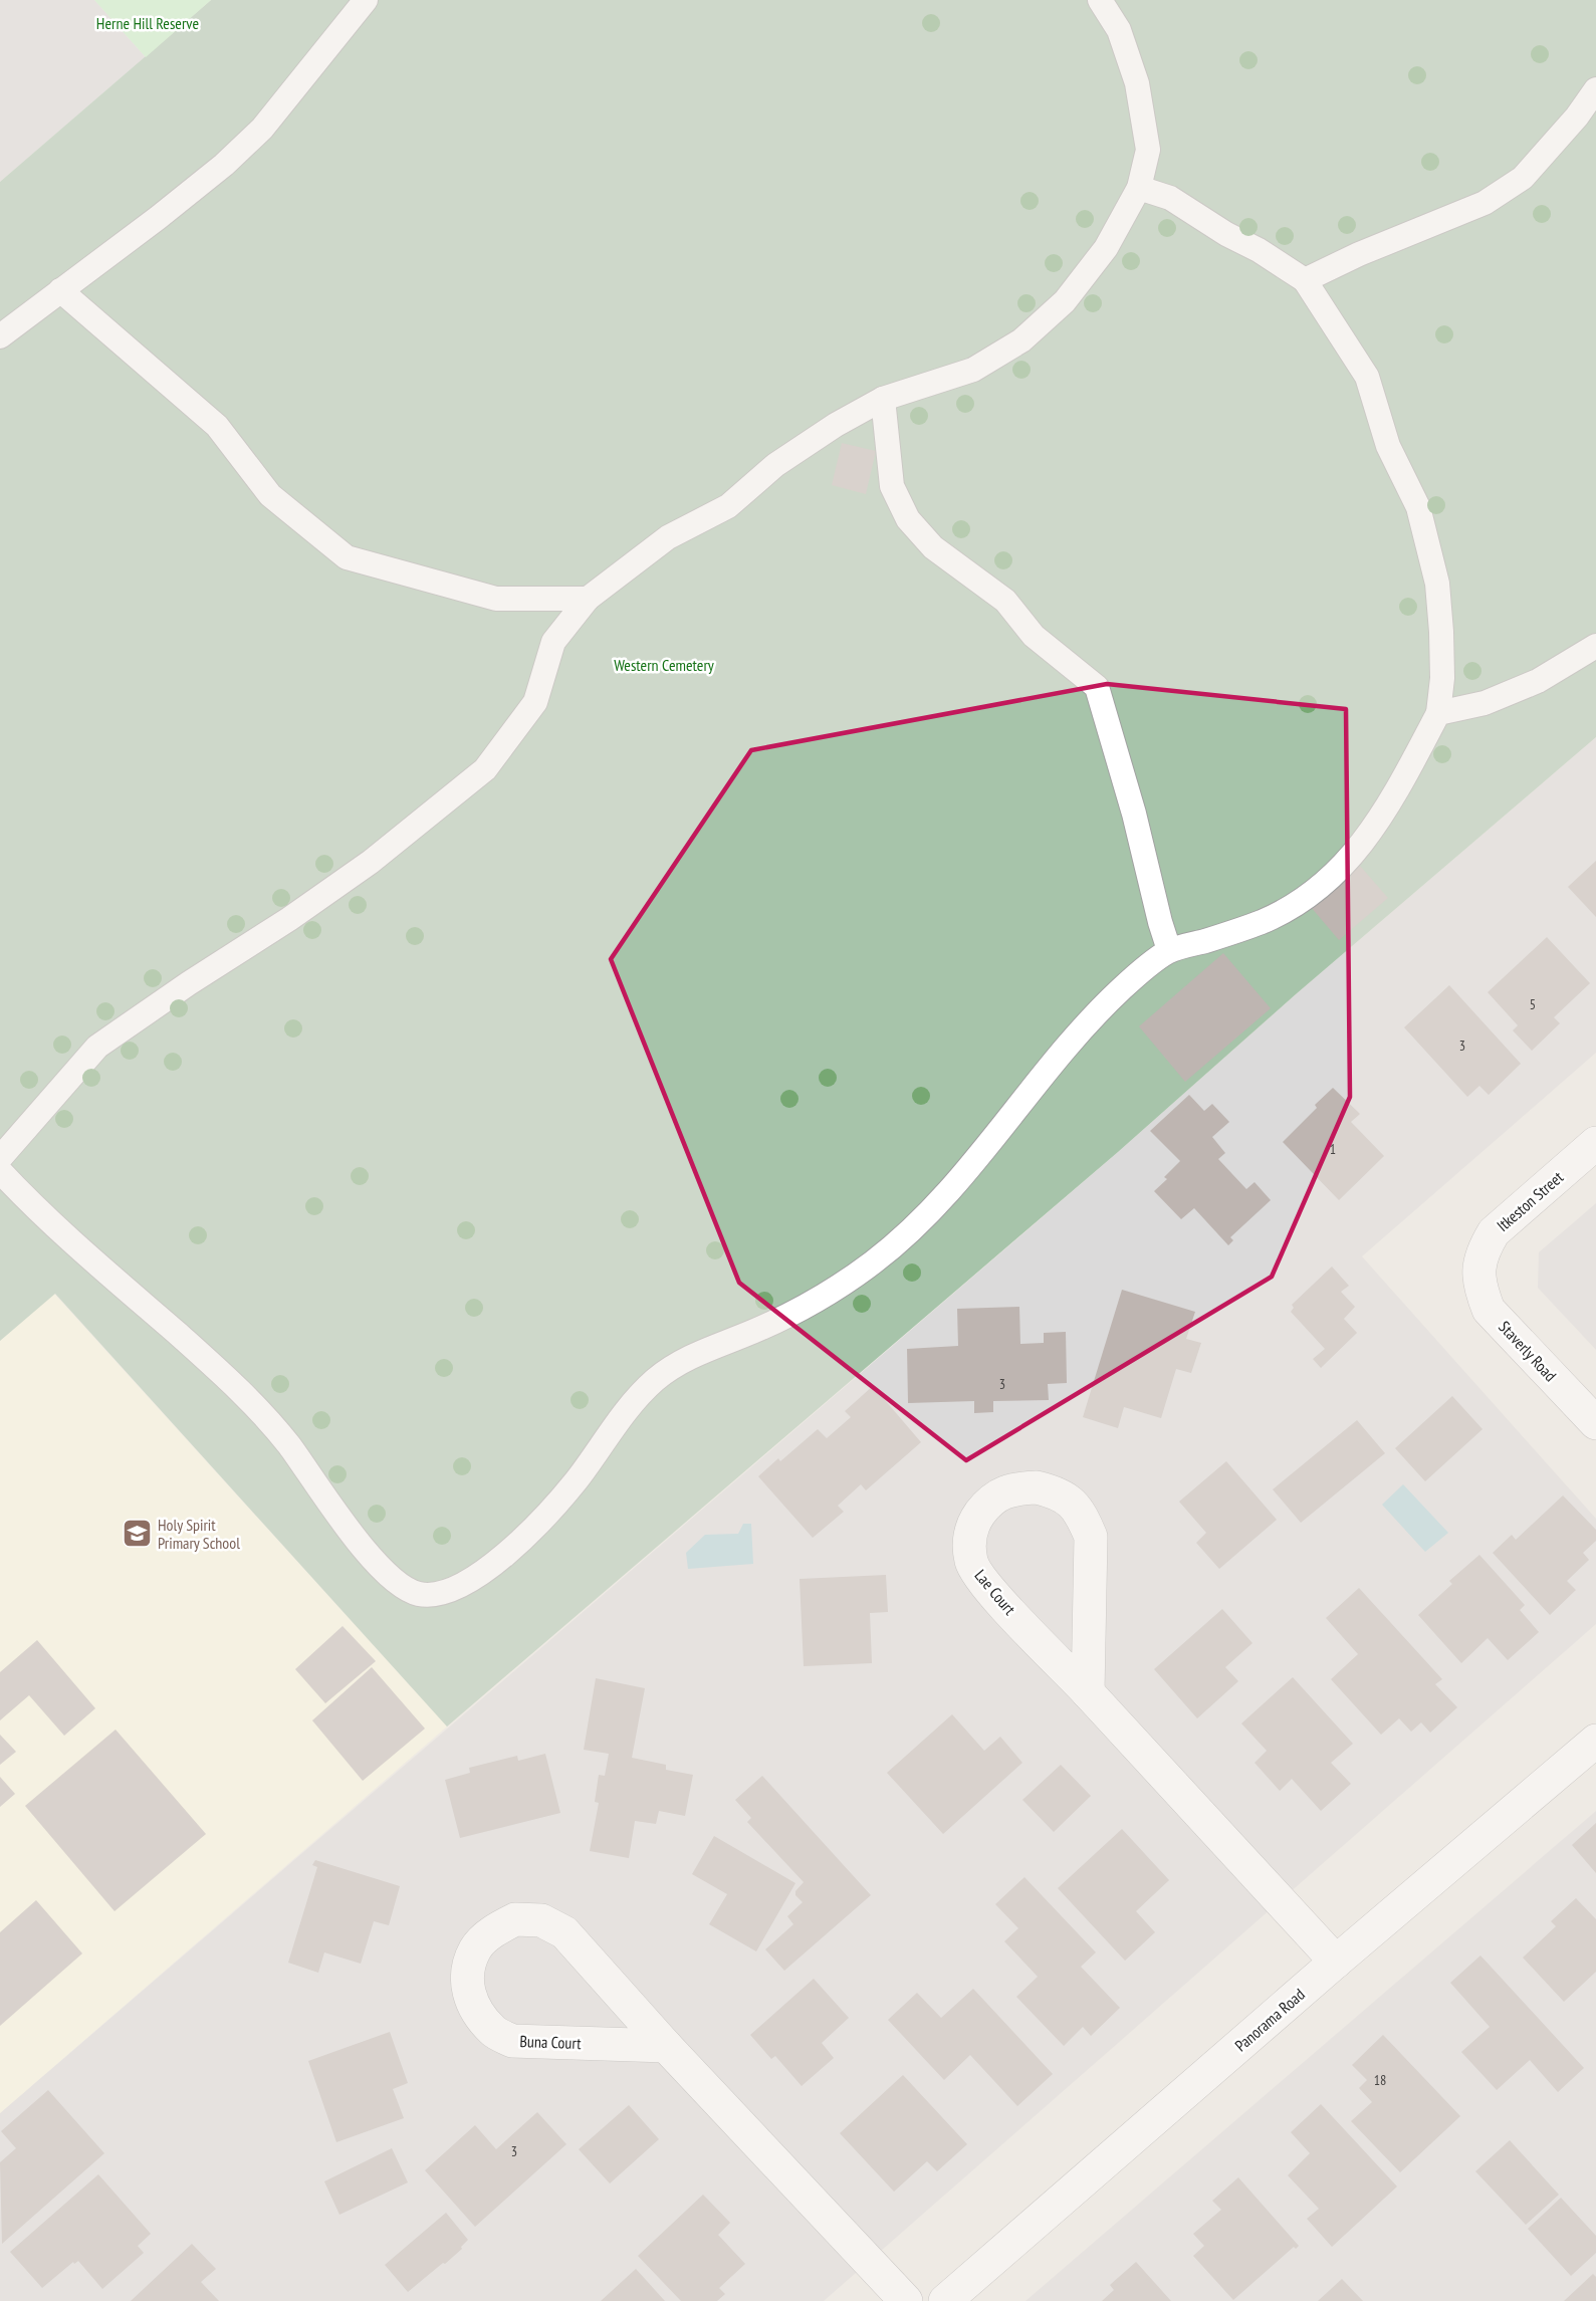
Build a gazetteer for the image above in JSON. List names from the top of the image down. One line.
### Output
{"streets":{"street":["Itkeston Street","Staverly Road","Lae Court","Panorama Road","Buna Court"]},"crossings":[["Itkeston Street","Staverly Road"],["Lae Court","Panorama Road"]],"parks":["Herne Hill Reserve","Western Cemetery"],"places":{"school or university":["Holy Spirit Primary School"]},"house_numbers":["5","3","1","3","18","3"]}
